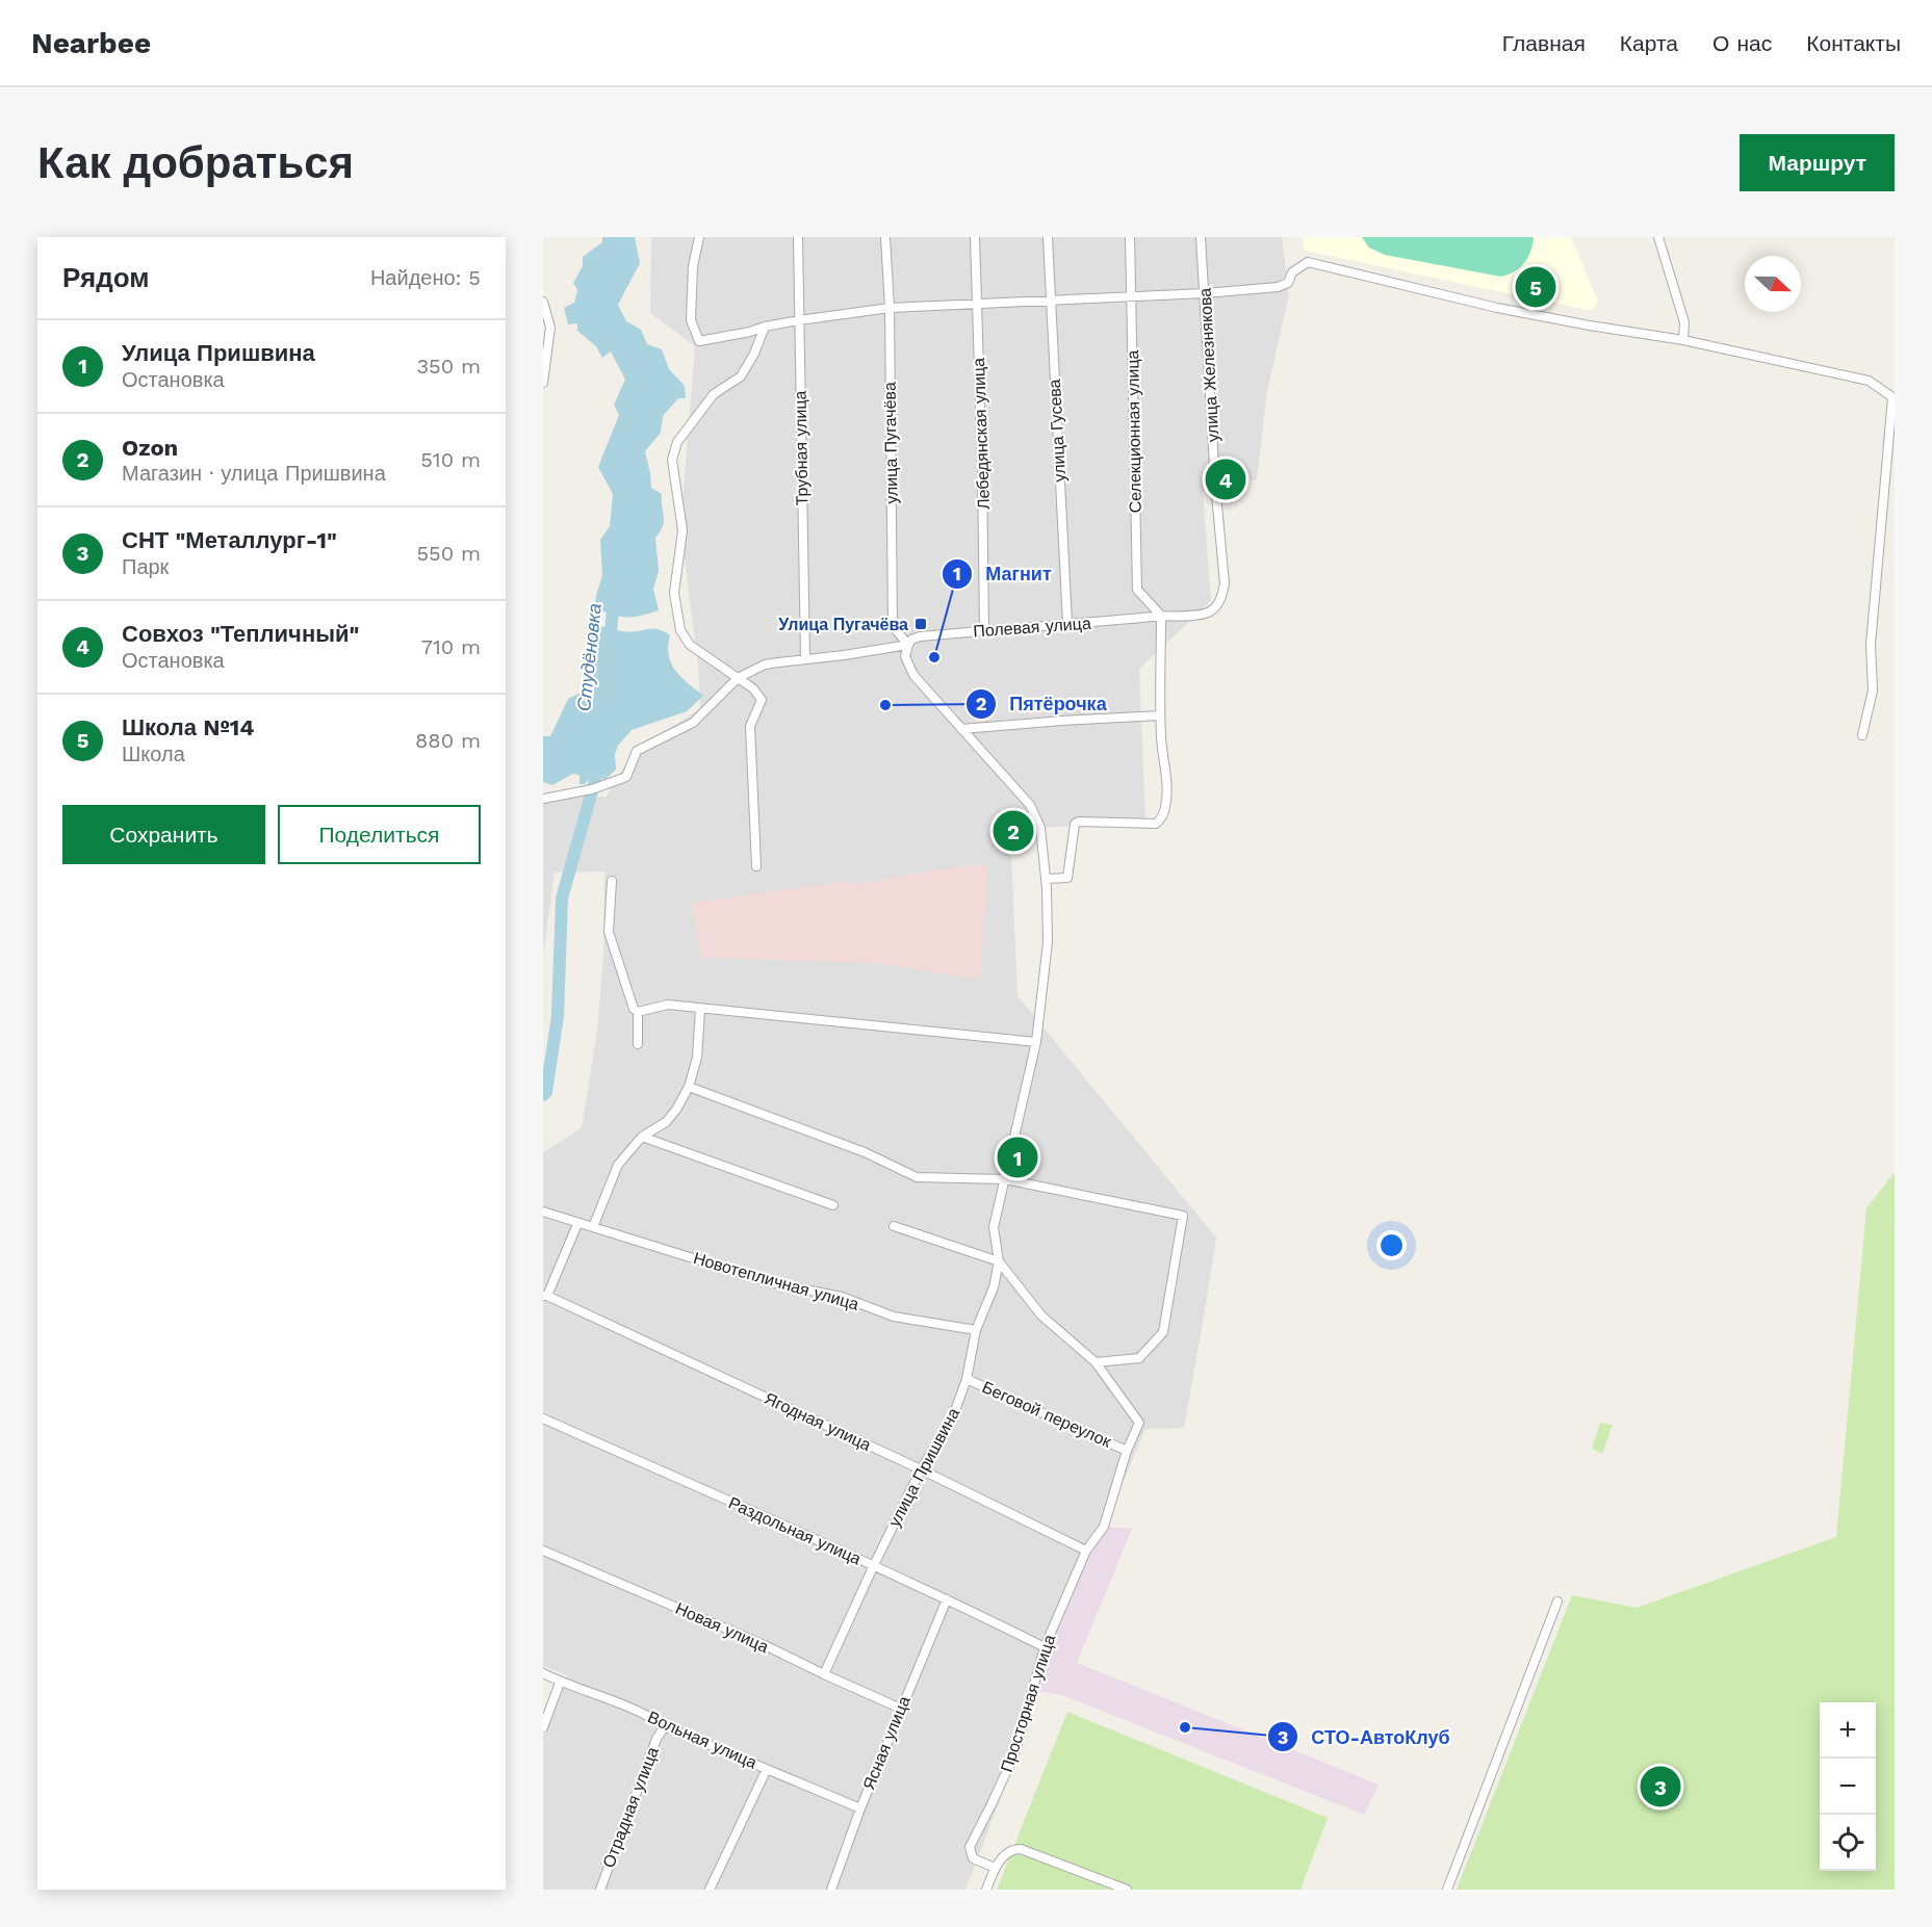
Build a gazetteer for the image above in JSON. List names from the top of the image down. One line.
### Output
{"streets":{"street":["улица Железнякова","улица Гусева","Селекционная улица","Лебедянская улица","улица Пугачёва","Трубная улица","Полевая улица","Новотепличная улица","Беговой переулок","Ягодная улица","улица Пришвина","Раздольная улица","Новая улица","Просторная улица","Вольная улица","Ясная улица","Отрадная улица"]},"crossings":[["улица Железнякова","Полевая улица"],["улица Гусева","Полевая улица"],["Селекционная улица","Полевая улица"],["Лебедянская улица","Полевая улица"],["улица Пугачёва","Полевая улица"],["улица Пугачёва","улица Пришвина"],["Трубная улица","Полевая улица"],["Полевая улица","улица Пришвина"],["Новотепличная улица","улица Пришвина"],["Беговой переулок","улица Пришвина"],["Беговой переулок","Просторная улица"],["Ягодная улица","улица Пришвина"],["Ягодная улица","Просторная улица"],["улица Пришвина","Раздольная улица"],["улица Пришвина","Новая улица"],["Раздольная улица","Просторная улица"],["Раздольная улица","Ясная улица"],["Новая улица","Ясная улица"],["Вольная улица","Ясная улица"],["Вольная улица","Отрадная улица"]],"water":["Студёновка"],"places":{"transit":["Улица Пугачёва"],"other":["Магнит","Пятёрочка","СТО-АвтоКлуб"]},"north":"right","page":{"header":"Nearbee","nav":["Главная","Карта","О нас","Контакты"],"buttons":["Маршрут",["Сохранить","Поделиться"]],"title":"Как добраться","heading":["Рядом","Найдено: 5"],"pins":["5","4","2","1","3"],"list":[{"mark":"1","name":"Улица Пришвина","note":"Остановка","value":"350 m"},{"mark":"2","name":"Ozon","note":"Магазин · улица Пришвина","value":"510 m"},{"mark":"3","name":"СНТ \"Металлург-1\"","note":"Парк","value":"550 m"},{"mark":"4","name":"Совхоз \"Тепличный\"","note":"Остановка","value":"710 m"},{"mark":"5","name":"Школа №14","note":"Школа","value":"880 m"}],"map_buttons":["+","−"]}}
